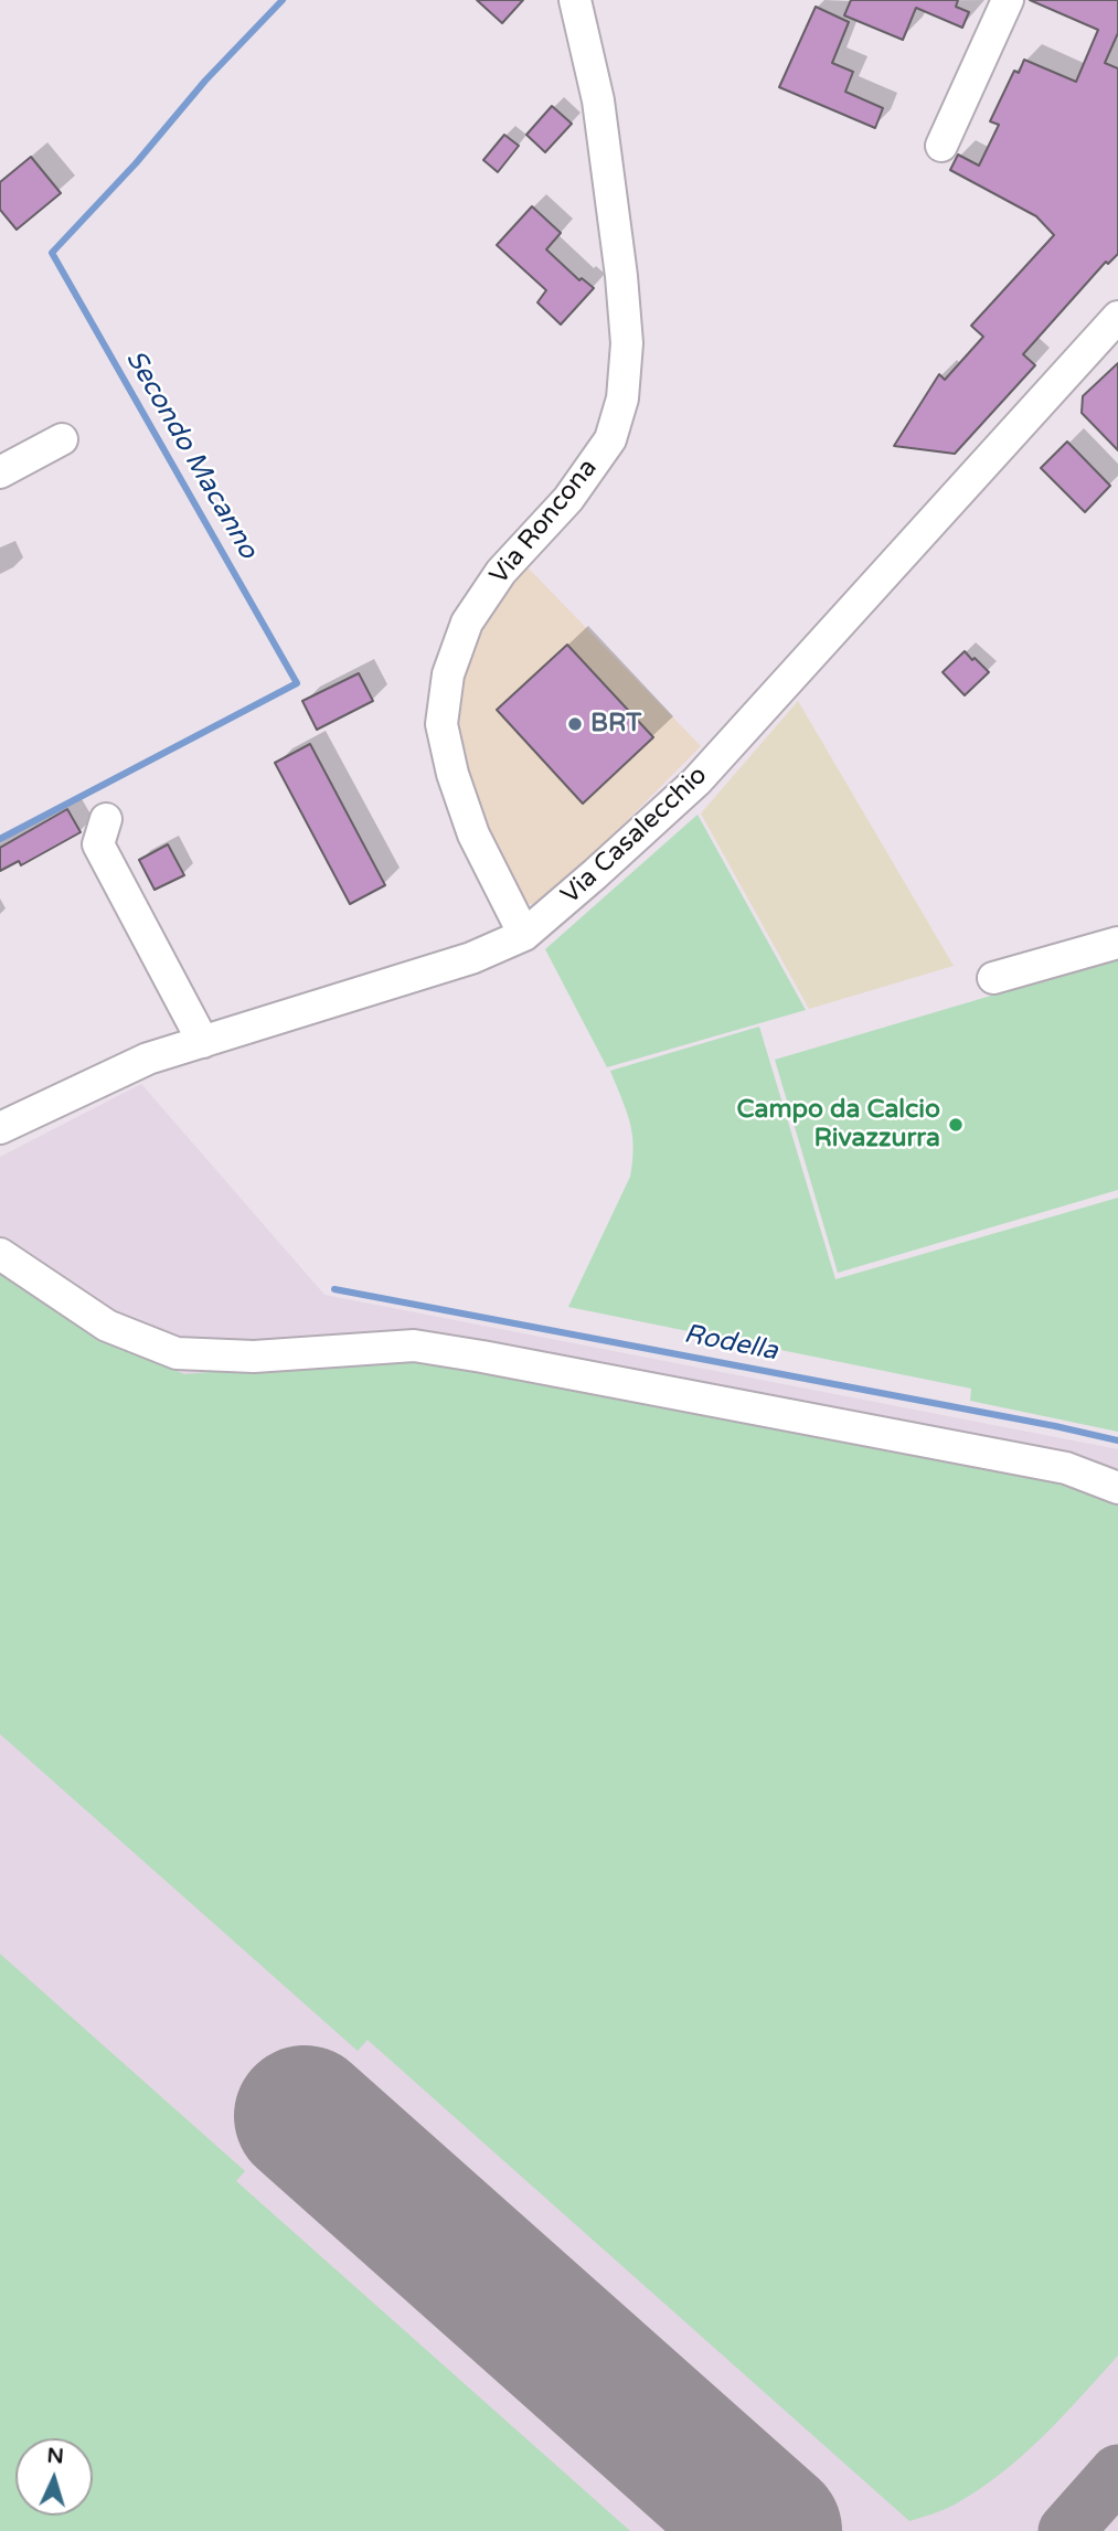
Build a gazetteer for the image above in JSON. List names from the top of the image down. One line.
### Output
{"streets":{"street":["Via Roncona","Via Casalecchio"]},"crossings":[["Via Roncona","Via Casalecchio"]],"water":["Secondo Macanno","Rodella"],"places":["BRT","Campo da Calcio Rivazzurra"],"north":"top"}
